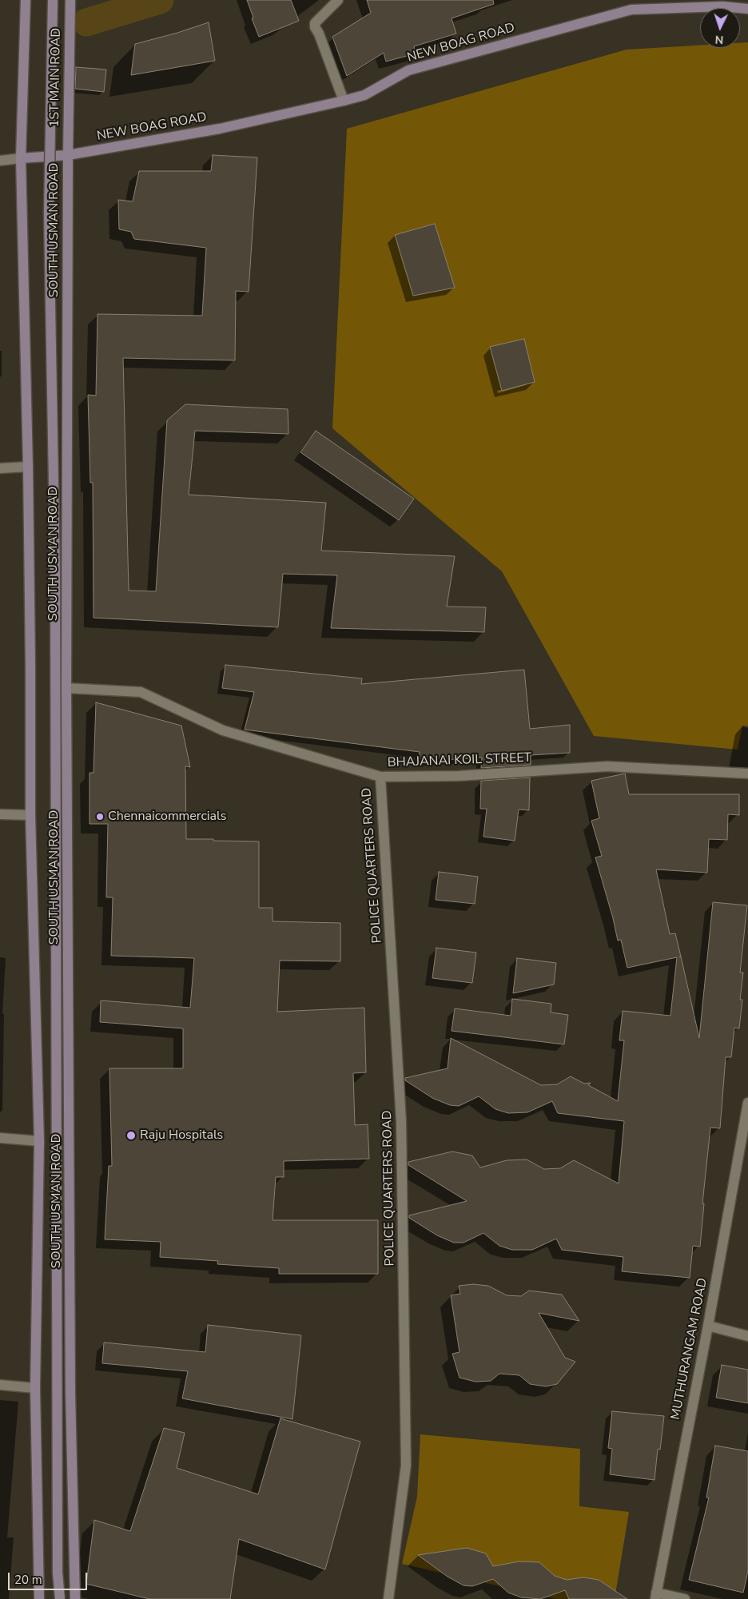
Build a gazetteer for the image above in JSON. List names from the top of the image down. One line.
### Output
{"streets":{"main road":["NEW BOAG ROAD","1ST MAIN ROAD","SOUTH USMAN ROAD"],"street":["BHAJANAI KOIL STREET","POLICE QUARTERS ROAD","MUTHURANGAM ROAD"]},"crossings":[["NEW BOAG ROAD","1ST MAIN ROAD"],["NEW BOAG ROAD","SOUTH USMAN ROAD"],["1ST MAIN ROAD","SOUTH USMAN ROAD"],["SOUTH USMAN ROAD","BHAJANAI KOIL STREET"],["BHAJANAI KOIL STREET","POLICE QUARTERS ROAD"]],"places":["Chennaicommercials","Raju Hospitals"],"scale_bar":"20 m","north":"bottom"}
